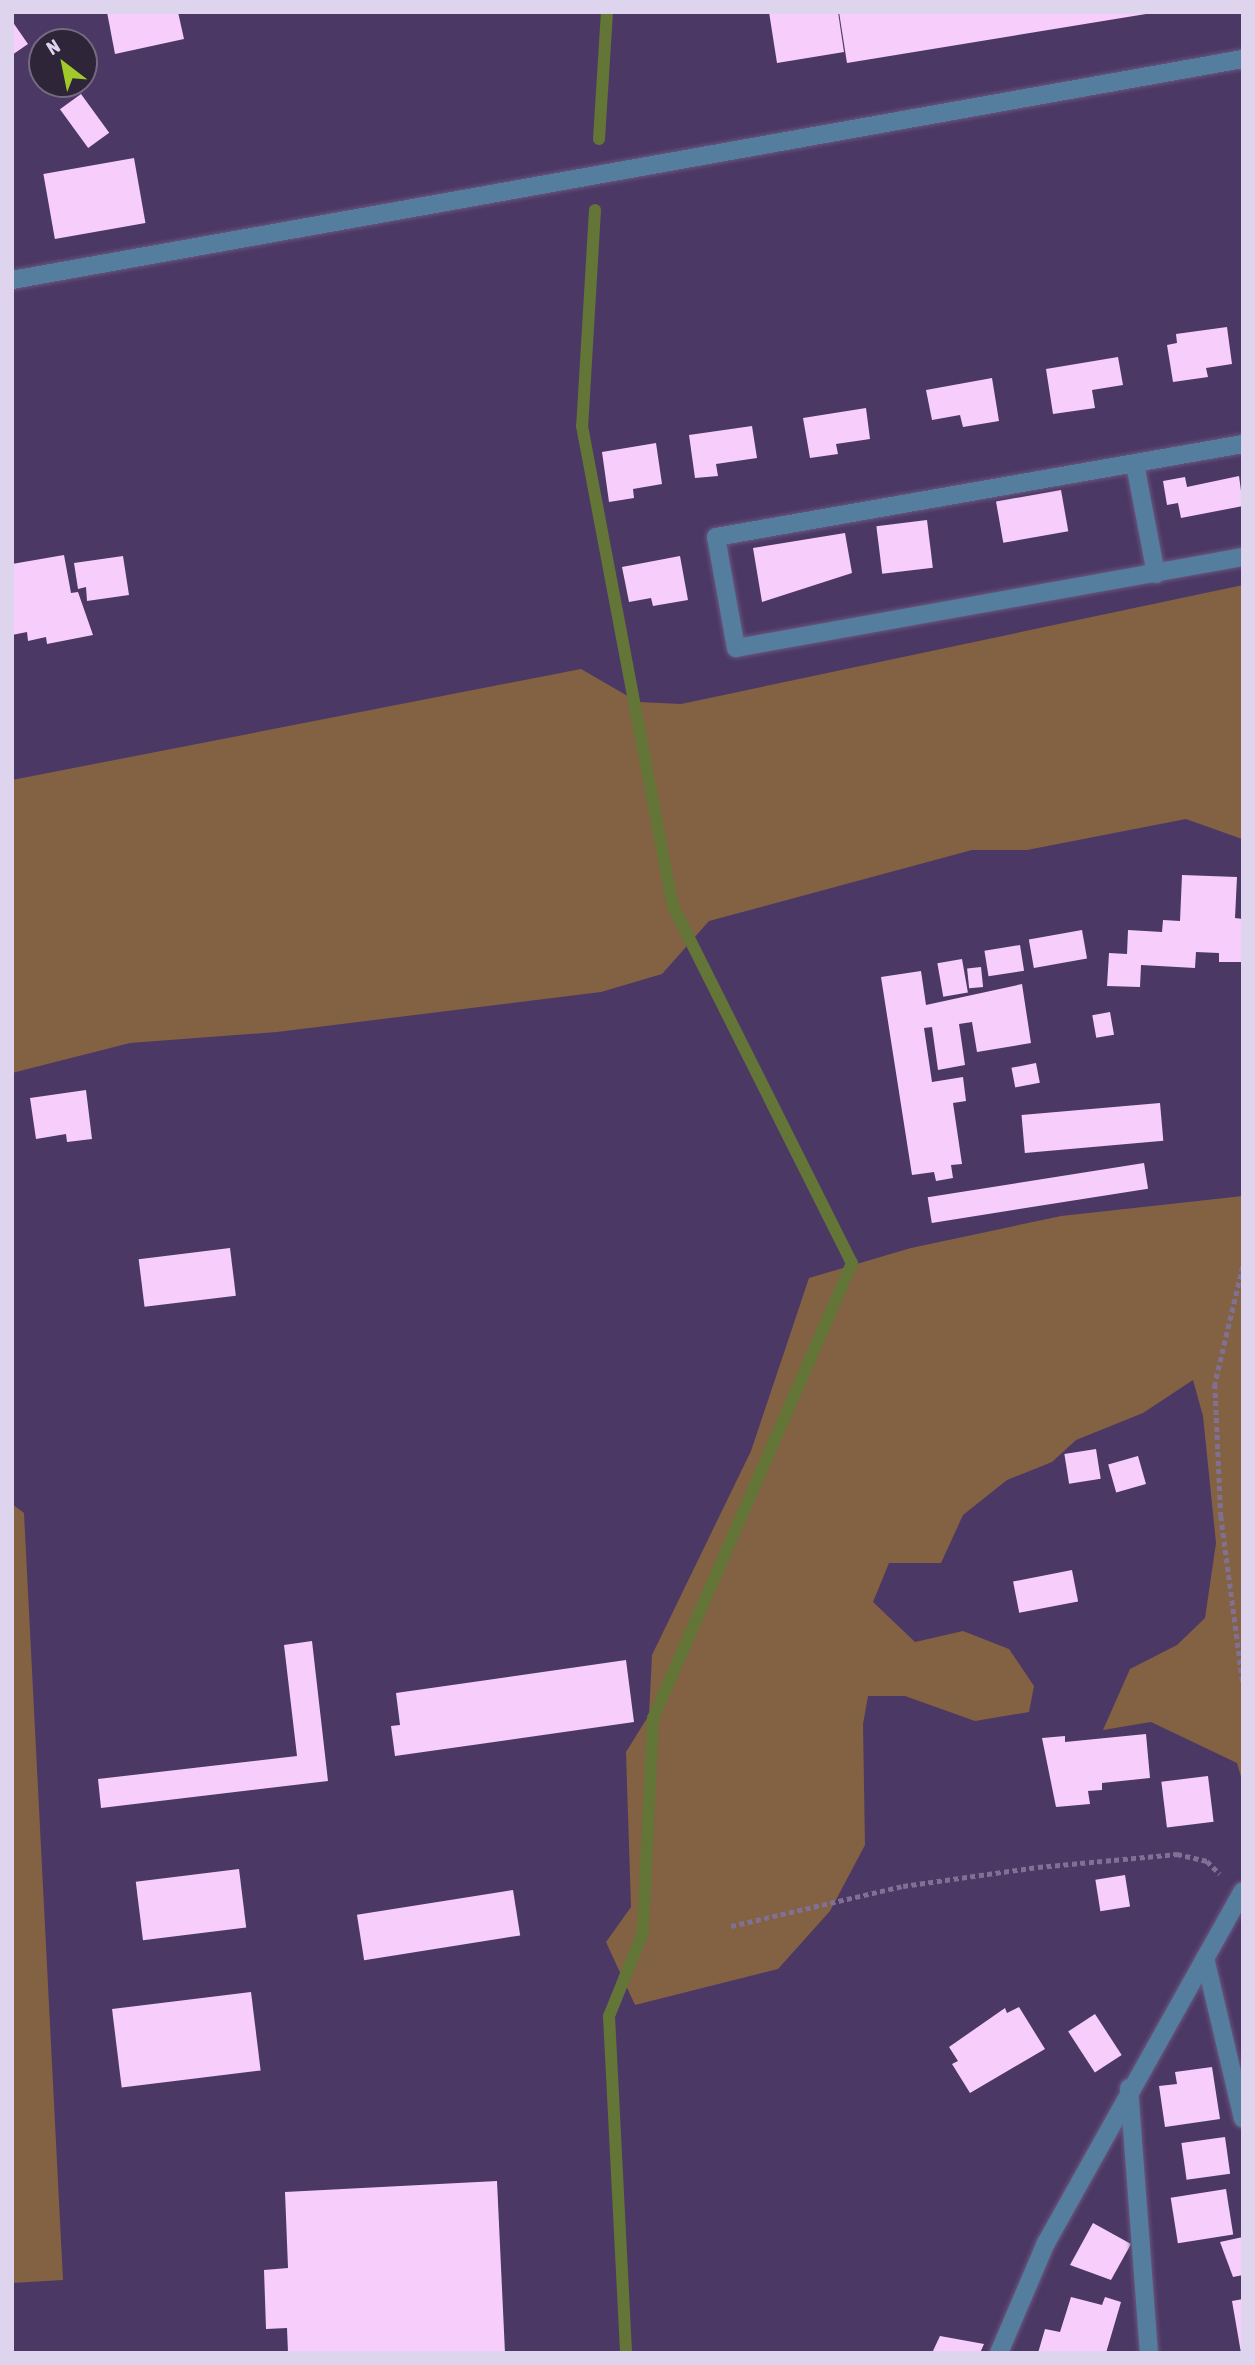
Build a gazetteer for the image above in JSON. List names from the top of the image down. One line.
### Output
{"north":"top left"}
